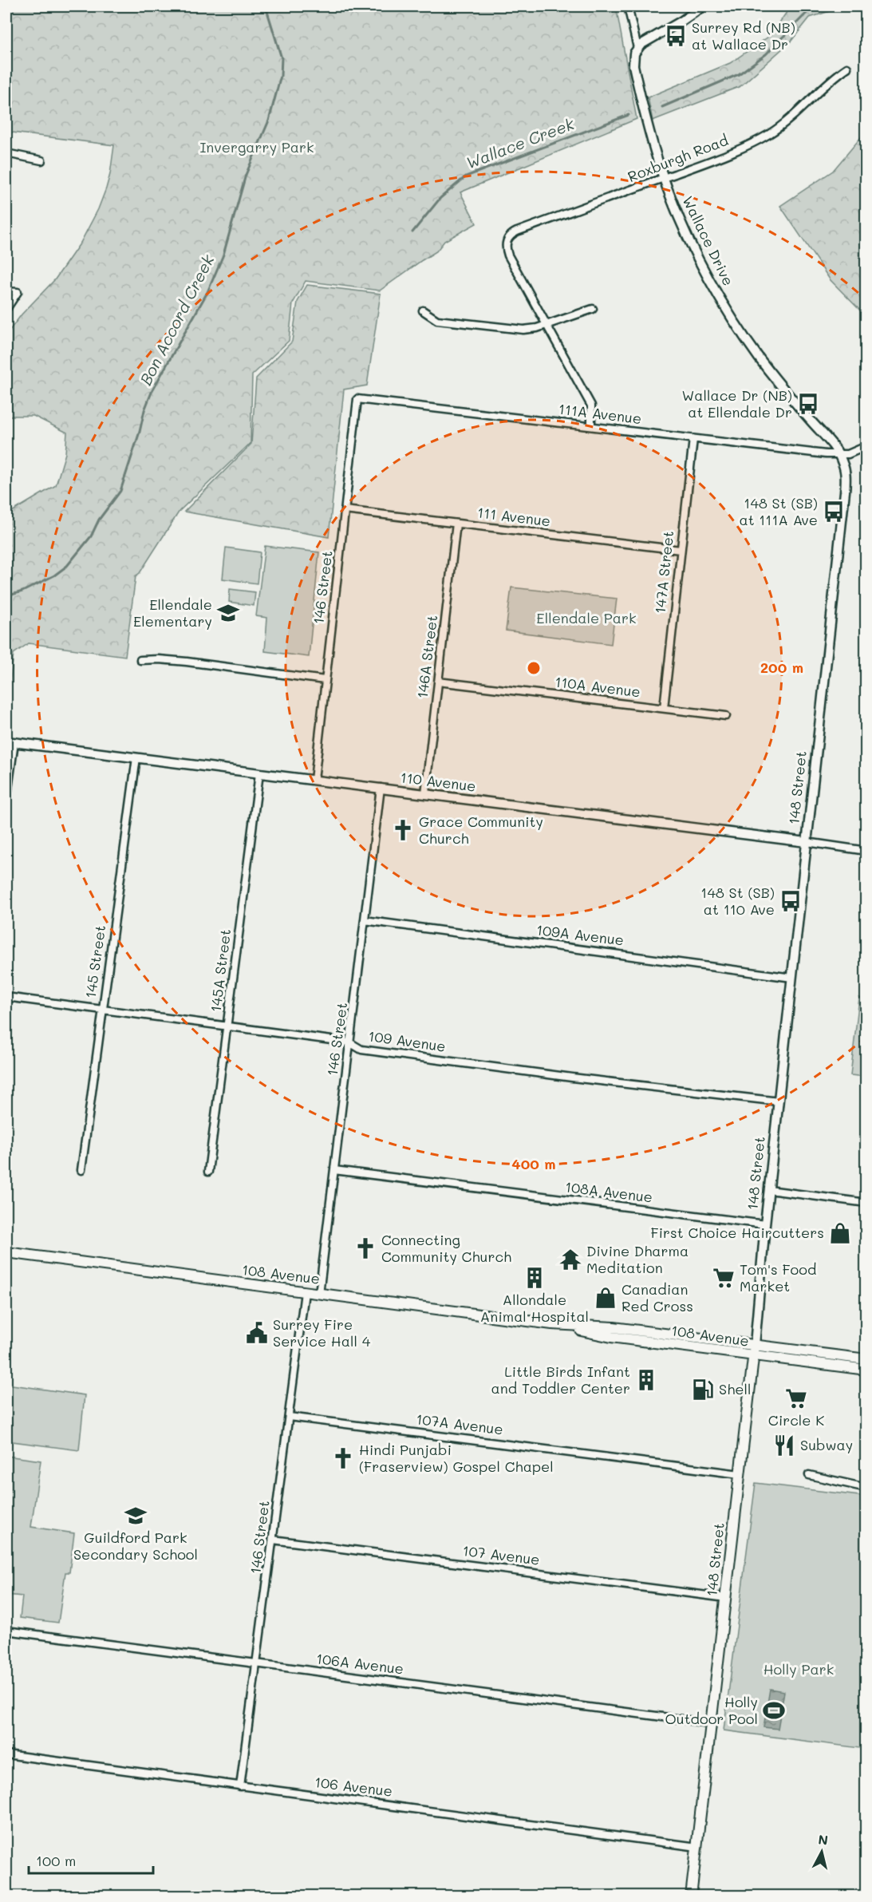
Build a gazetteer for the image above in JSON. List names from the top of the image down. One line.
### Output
{"streets":{"main road":["148 Street","108 Avenue"],"street":["Roxburgh Road","Wallace Drive","111A Avenue","111 Avenue","147A Street","146 Street","146A Street","110A Avenue","110 Avenue","109A Avenue","145 Street","145A Street","109 Avenue","108A Avenue","107A Avenue","107 Avenue","106A Avenue","106 Avenue"]},"crossings":[["Roxburgh Road","Wallace Drive"],["Wallace Drive","111A Avenue"],["Wallace Drive","148 Street"],["111A Avenue","147A Street"],["111A Avenue","146 Street"],["111A Avenue","148 Street"],["111 Avenue","147A Street"],["111 Avenue","146 Street"],["111 Avenue","146A Street"],["147A Street","110A Avenue"],["146 Street","110 Avenue"],["146 Street","109A Avenue"],["146 Street","109 Avenue"],["146 Street","108A Avenue"],["146 Street","108 Avenue"],["146 Street","107A Avenue"],["146 Street","107 Avenue"],["146 Street","106A Avenue"],["146 Street","106 Avenue"],["146A Street","110A Avenue"],["146A Street","110 Avenue"],["110 Avenue","148 Street"],["110 Avenue","145 Street"],["110 Avenue","145A Street"],["148 Street","109A Avenue"],["148 Street","109 Avenue"],["148 Street","108A Avenue"],["148 Street","108 Avenue"],["148 Street","107A Avenue"],["148 Street","107 Avenue"],["148 Street","106A Avenue"],["148 Street","106 Avenue"],["145 Street","109 Avenue"],["145A Street","109 Avenue"]],"water":["Wallace Creek","Bon Accord Creek"],"parks":["Invergarry Park","Ellendale Park","Holly Park"],"places":{"bus stop":["Surrey Rd (NB) at Wallace Dr","Wallace Dr (NB) at Ellendale Dr","148 St (SB) at 111A Ave","148 St (SB) at 110 Ave"],"school or university":["Ellendale Elementary","Guildford Park Secondary School"],"church":["Grace Community Church","Connecting Community Church","Hindi Punjabi (Fraserview) Gospel Chapel"],"shop":["First Choice Haircutters","Canadian Red Cross"],"temple":["Divine Dharma Meditation"],"building":["Allondale Animal Hospital","Little Birds Infant and Toddler Center"],"supermarket":["Tom's Food Market","Circle K"],"public building":["Surrey Fire Service Hall 4"],"fuel station":["Shell"],"restaurant":["Subway"],"sports":["Holly Outdoor Pool"]},"scale_bar":"100 m","north":"top","rings":["200 m","400 m"]}
